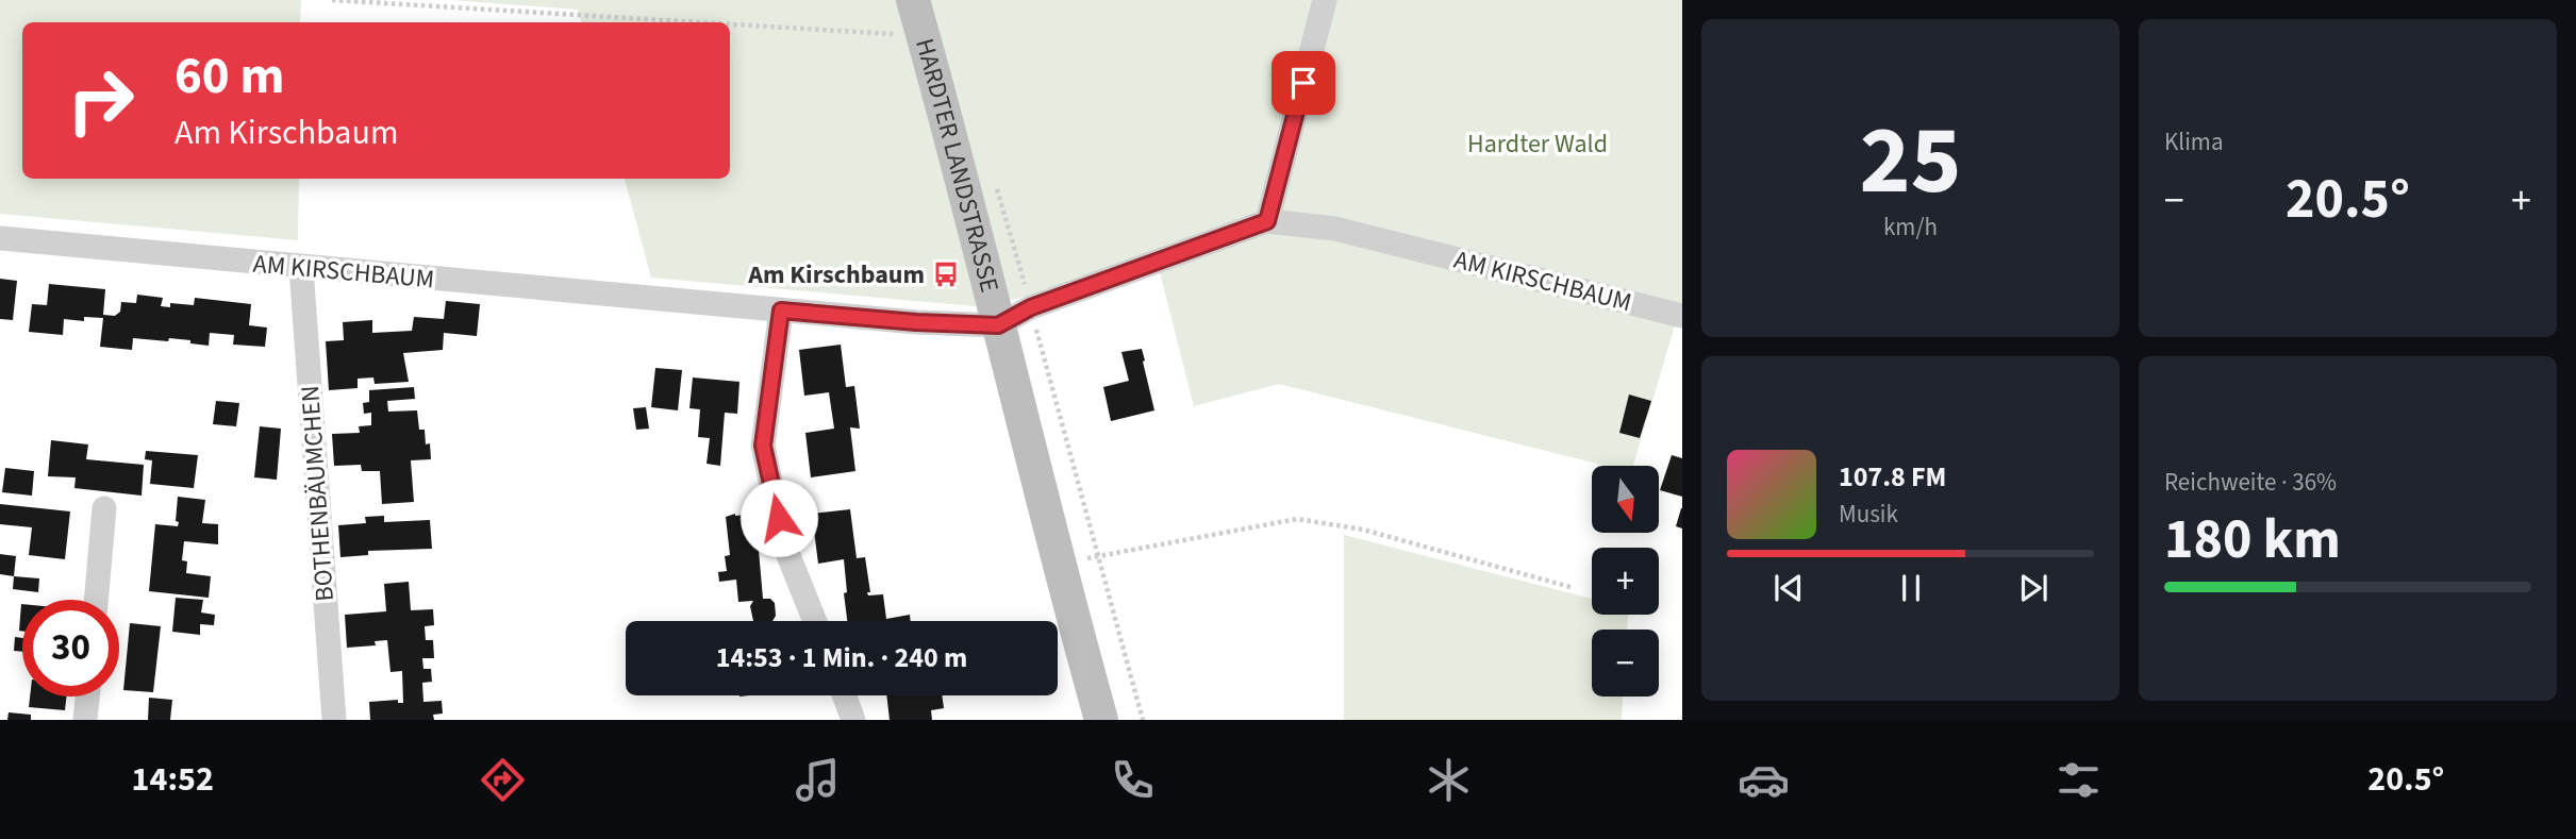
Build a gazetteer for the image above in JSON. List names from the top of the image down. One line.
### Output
{"streets":{"main road":["HARDTER LANDSTRASSE"],"street":["AM KIRSCHBAUM","BOTHENBÄUMCHEN"]},"crossings":[["HARDTER LANDSTRASSE","AM KIRSCHBAUM"],["AM KIRSCHBAUM","BOTHENBÄUMCHEN"]],"parks":["Hardter Wald"],"places":{"bus stop":["Am Kirschbaum"]},"north":"bottom","page":{"tile":[["25","km/h"],"Klima",["Reichweite · 36%","180 km"]],"turn":["60 m","Am Kirschbaum"],"heat":["−","20.5°","+"],"song":["107.8 FM","Musik"],"map_buttons":["+","−"],"limit":"30","trip":"14:53 · 1 Min. · 240 m","tabs":["14:52","20.5°"]}}
